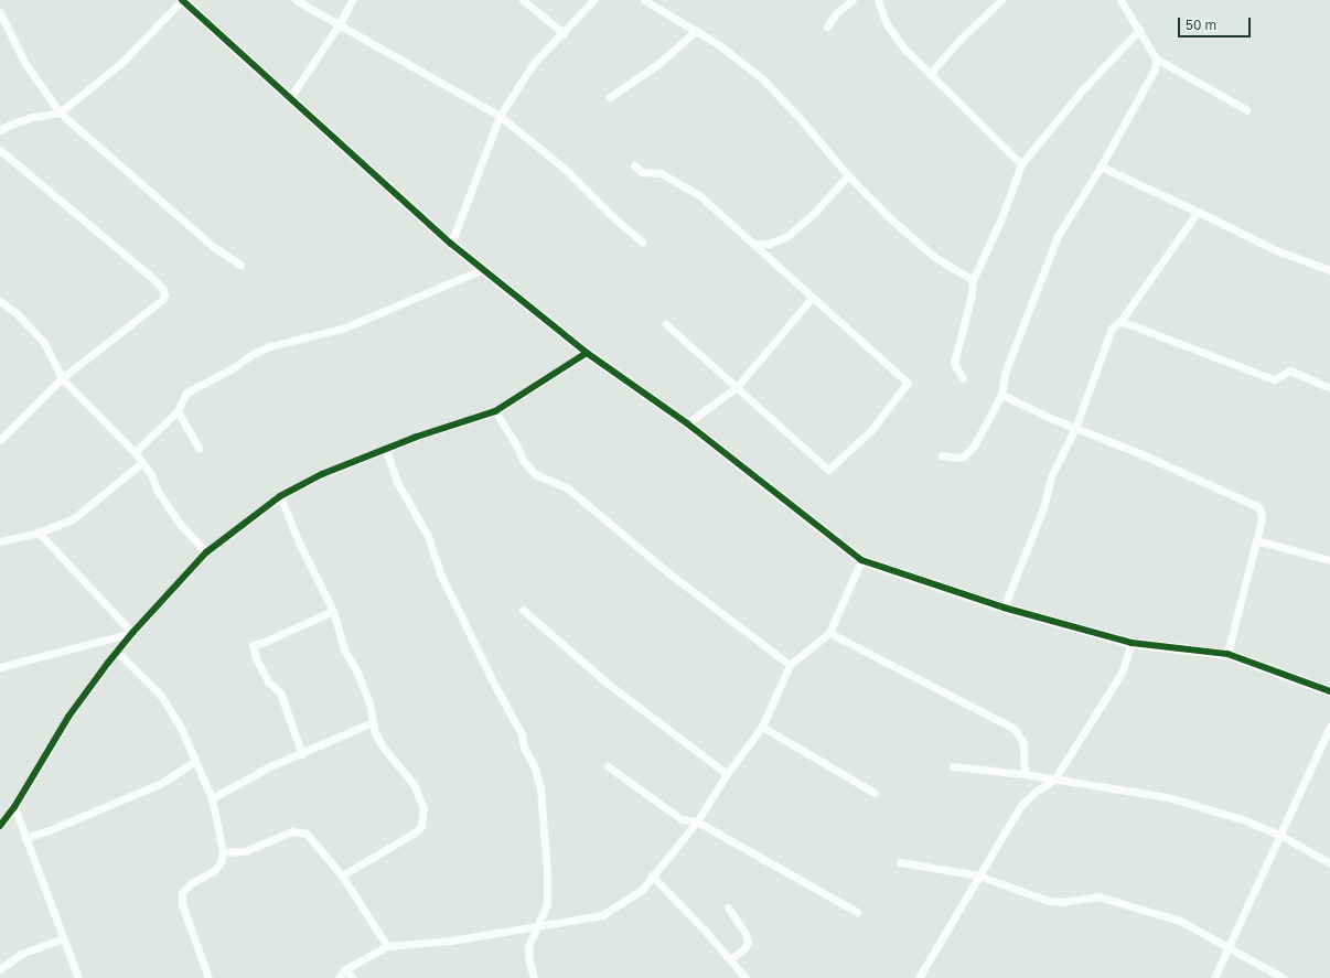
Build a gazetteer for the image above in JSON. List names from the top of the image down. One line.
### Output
{"scale_bar":"50 m"}
